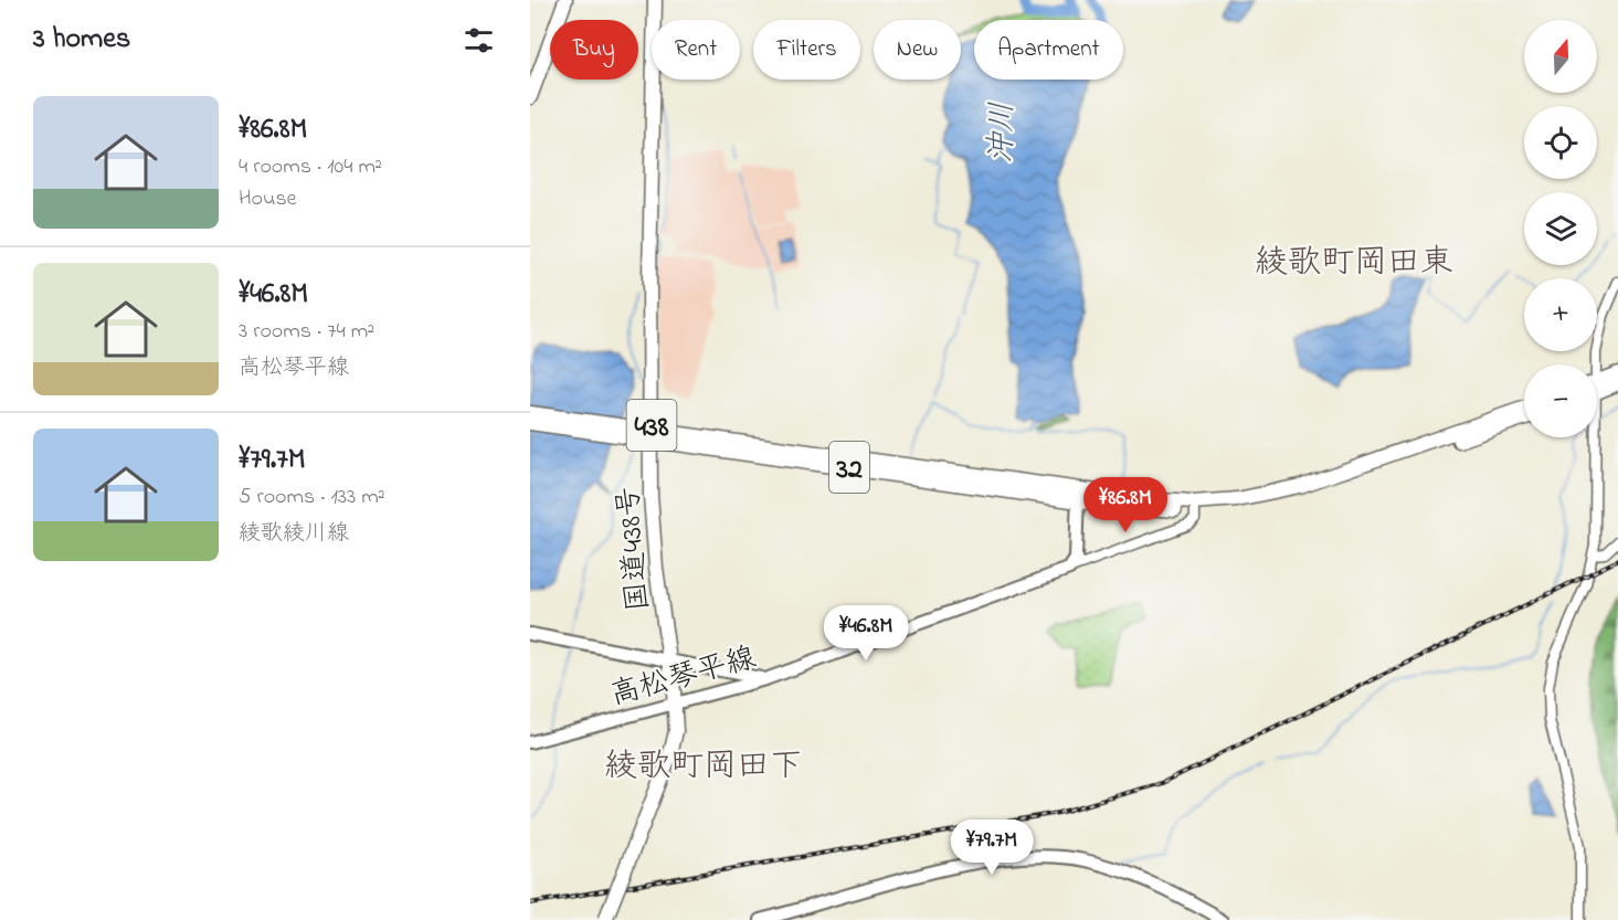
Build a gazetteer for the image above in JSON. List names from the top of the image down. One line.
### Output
{"streets":{"highway":["438","32","国道438号"],"main road":["高松琴平線"]},"crossings":[["32","国道438号"],["国道438号","高松琴平線"]],"districts":["綾歌町岡田東","綾歌町岡田下"],"water":["沖川"],"north":"top","page":{"heading":"3 homes","map_buttons":["+","−"],"chip":["Buy","Rent","Filters","New","Apartment"],"list":[{"name":"¥86.8M","note":"4 rooms · 104 m² · House"},{"name":"¥46.8M","note":"3 rooms · 74 m² · 高松琴平線"},{"name":"¥79.7M","note":"5 rooms · 133 m² · 綾歌綾川線"}],"price":["¥86.8M","¥46.8M","¥79.7M"]}}
